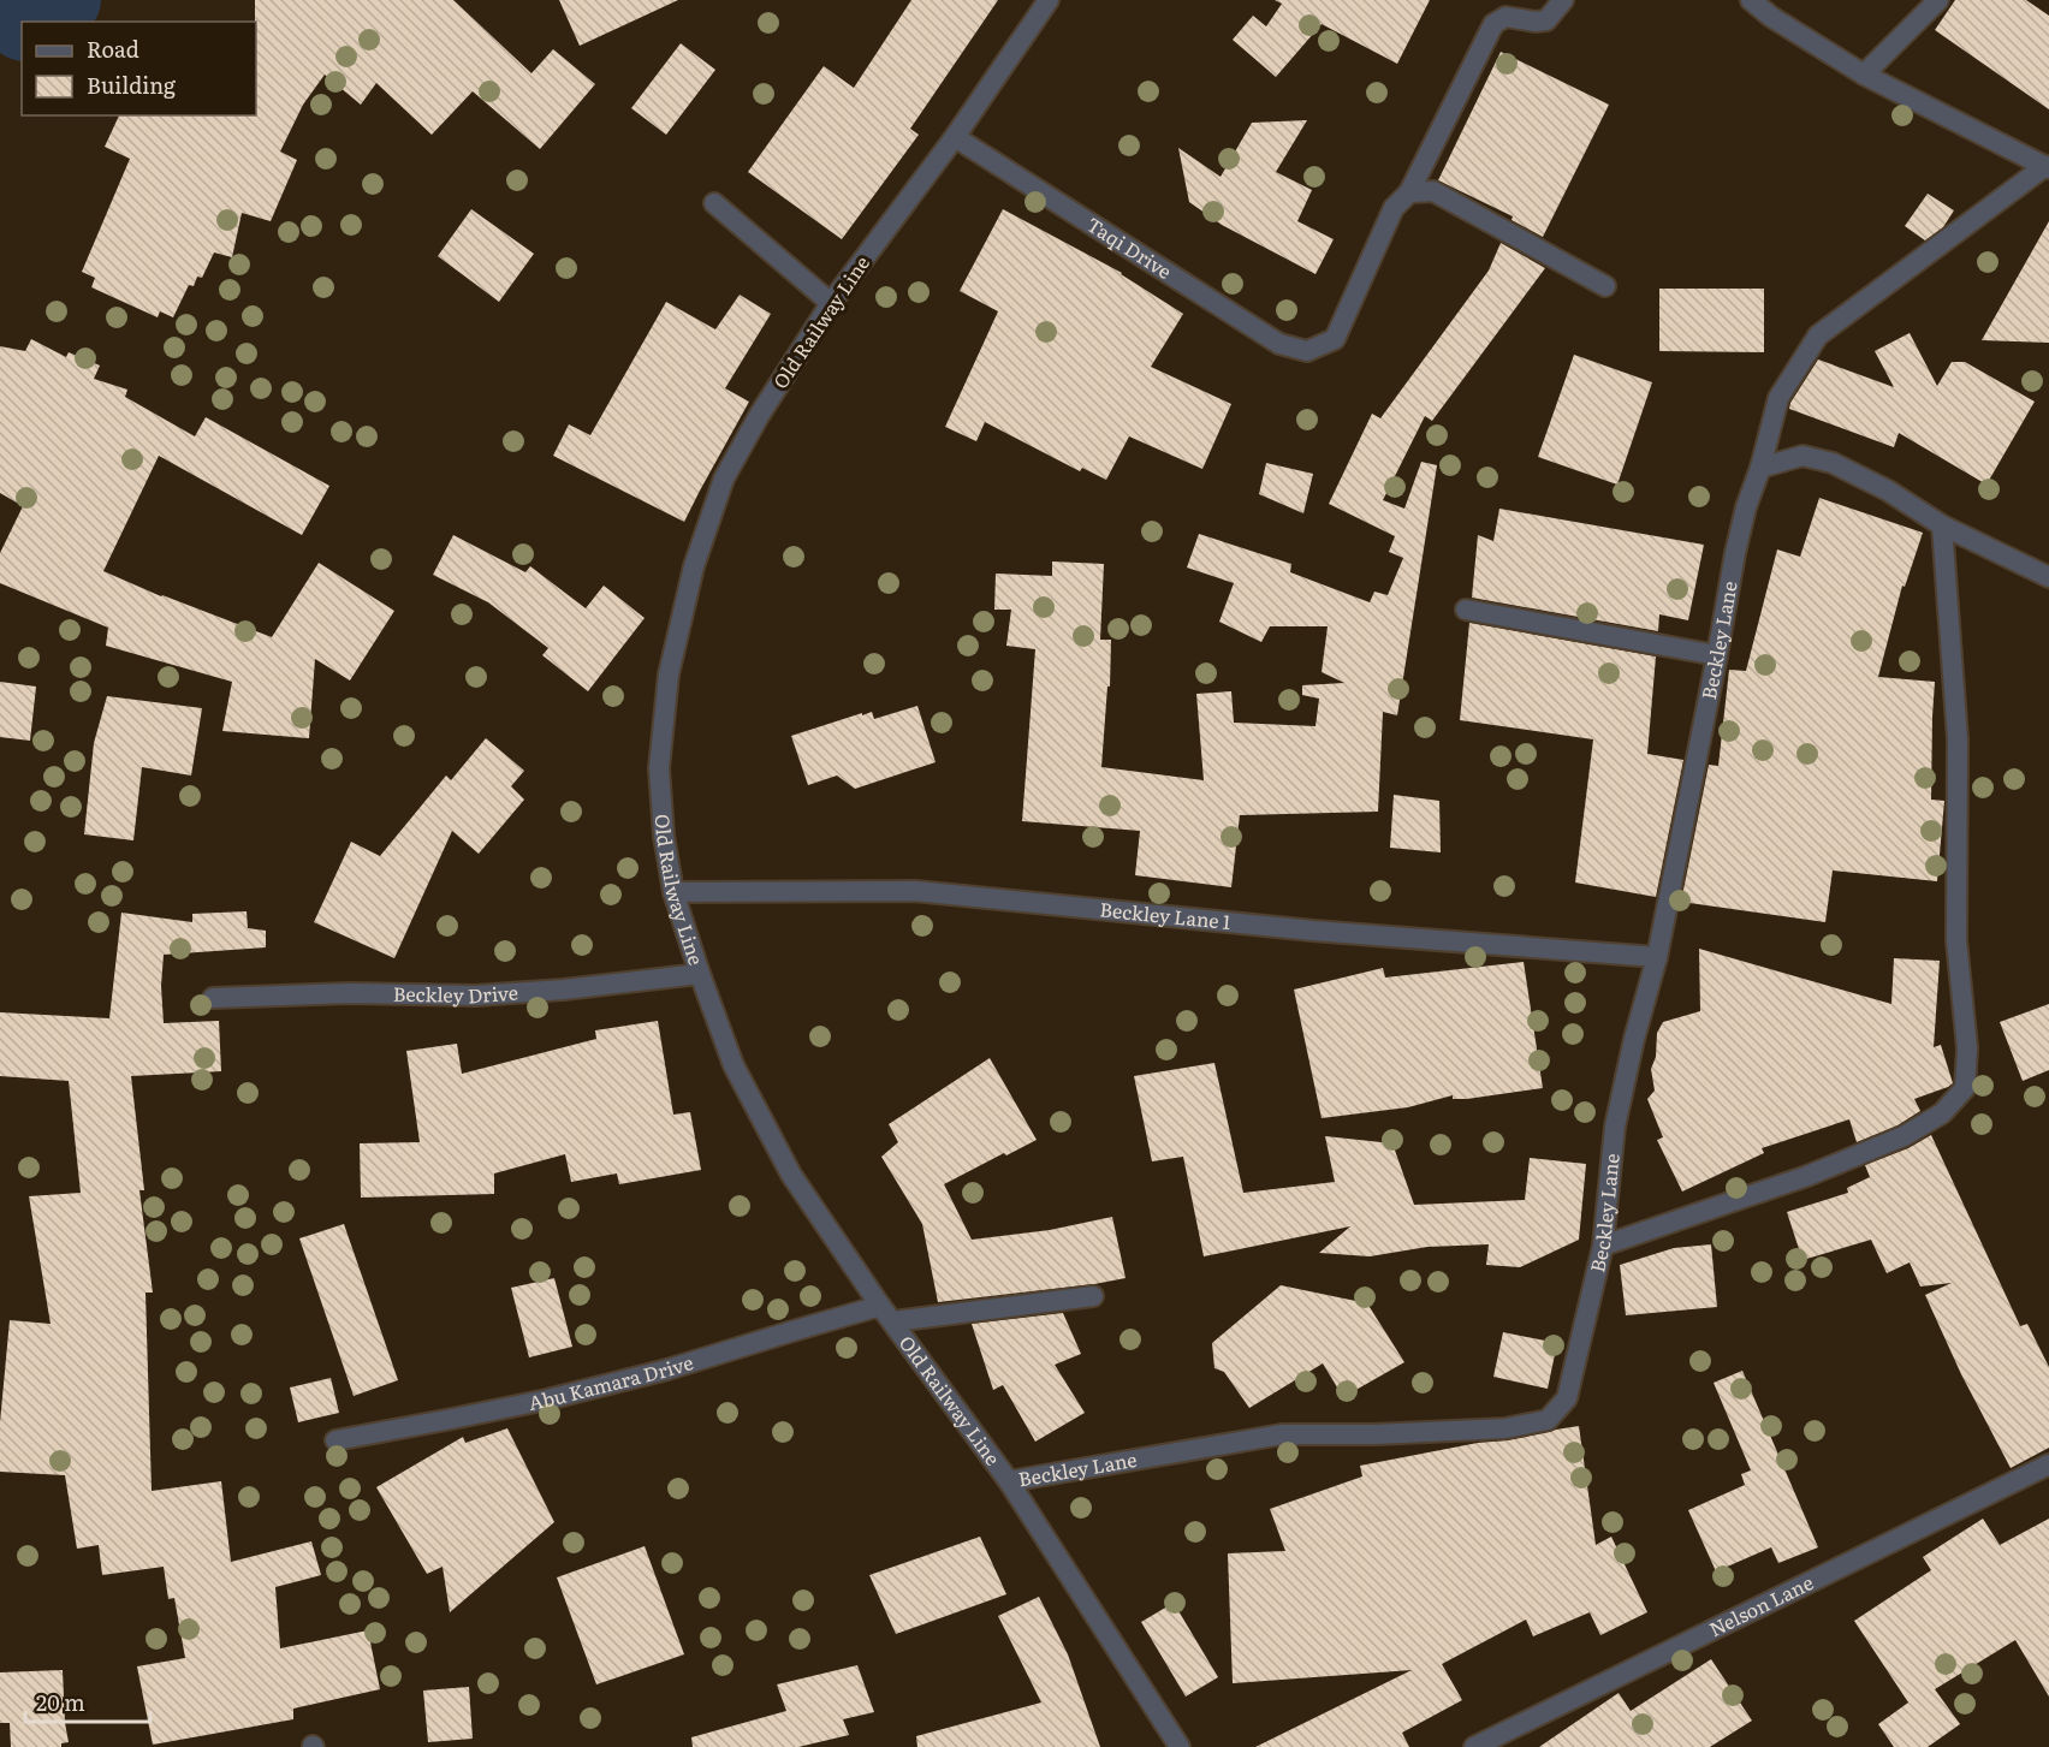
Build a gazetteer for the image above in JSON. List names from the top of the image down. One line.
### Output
{"streets":{"street":["Taqi Drive","Old Railway Line","Beckley Lane","Beckley Lane 1","Beckley Drive","Abu Kamara Drive","Nelson Lane"]},"crossings":[["Taqi Drive","Old Railway Line"],["Old Railway Line","Beckley Lane"],["Old Railway Line","Beckley Lane 1"],["Old Railway Line","Beckley Drive"],["Old Railway Line","Abu Kamara Drive"],["Beckley Lane","Beckley Lane 1"]],"legend":["Road","Building"],"scale_bar":"20 m"}
